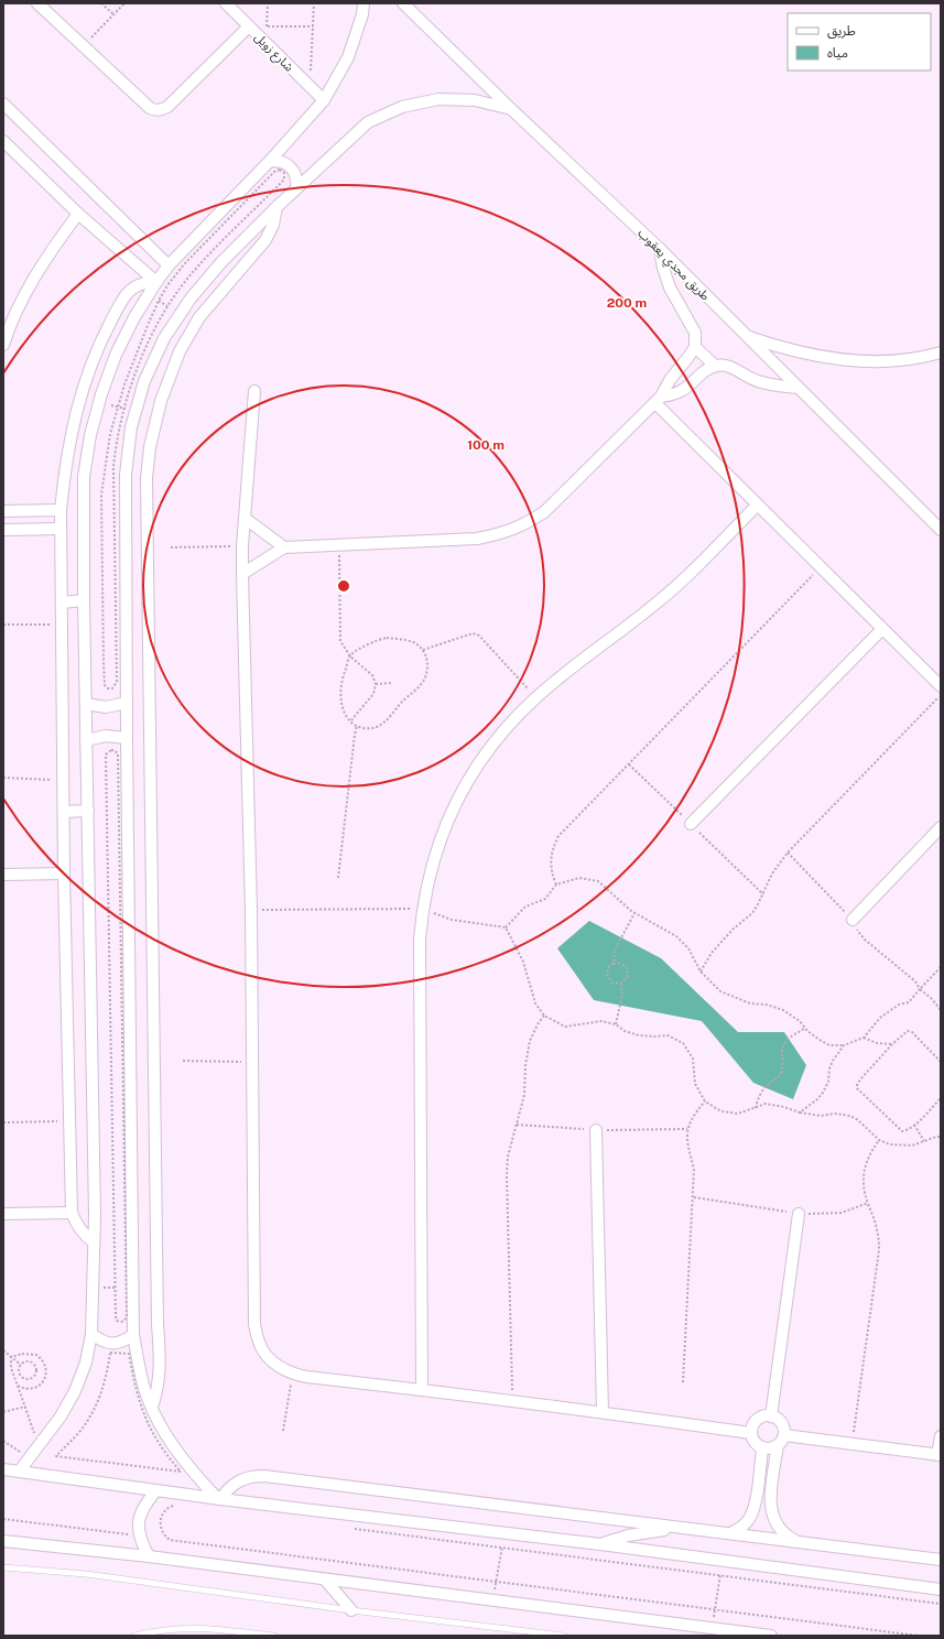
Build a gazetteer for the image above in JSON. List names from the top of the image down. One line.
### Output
{"streets":{"street":["شارع زويل","طريق مجدي يعقوب"]},"legend":["طريق","مياه"],"rings":["200 m","100 m"]}
